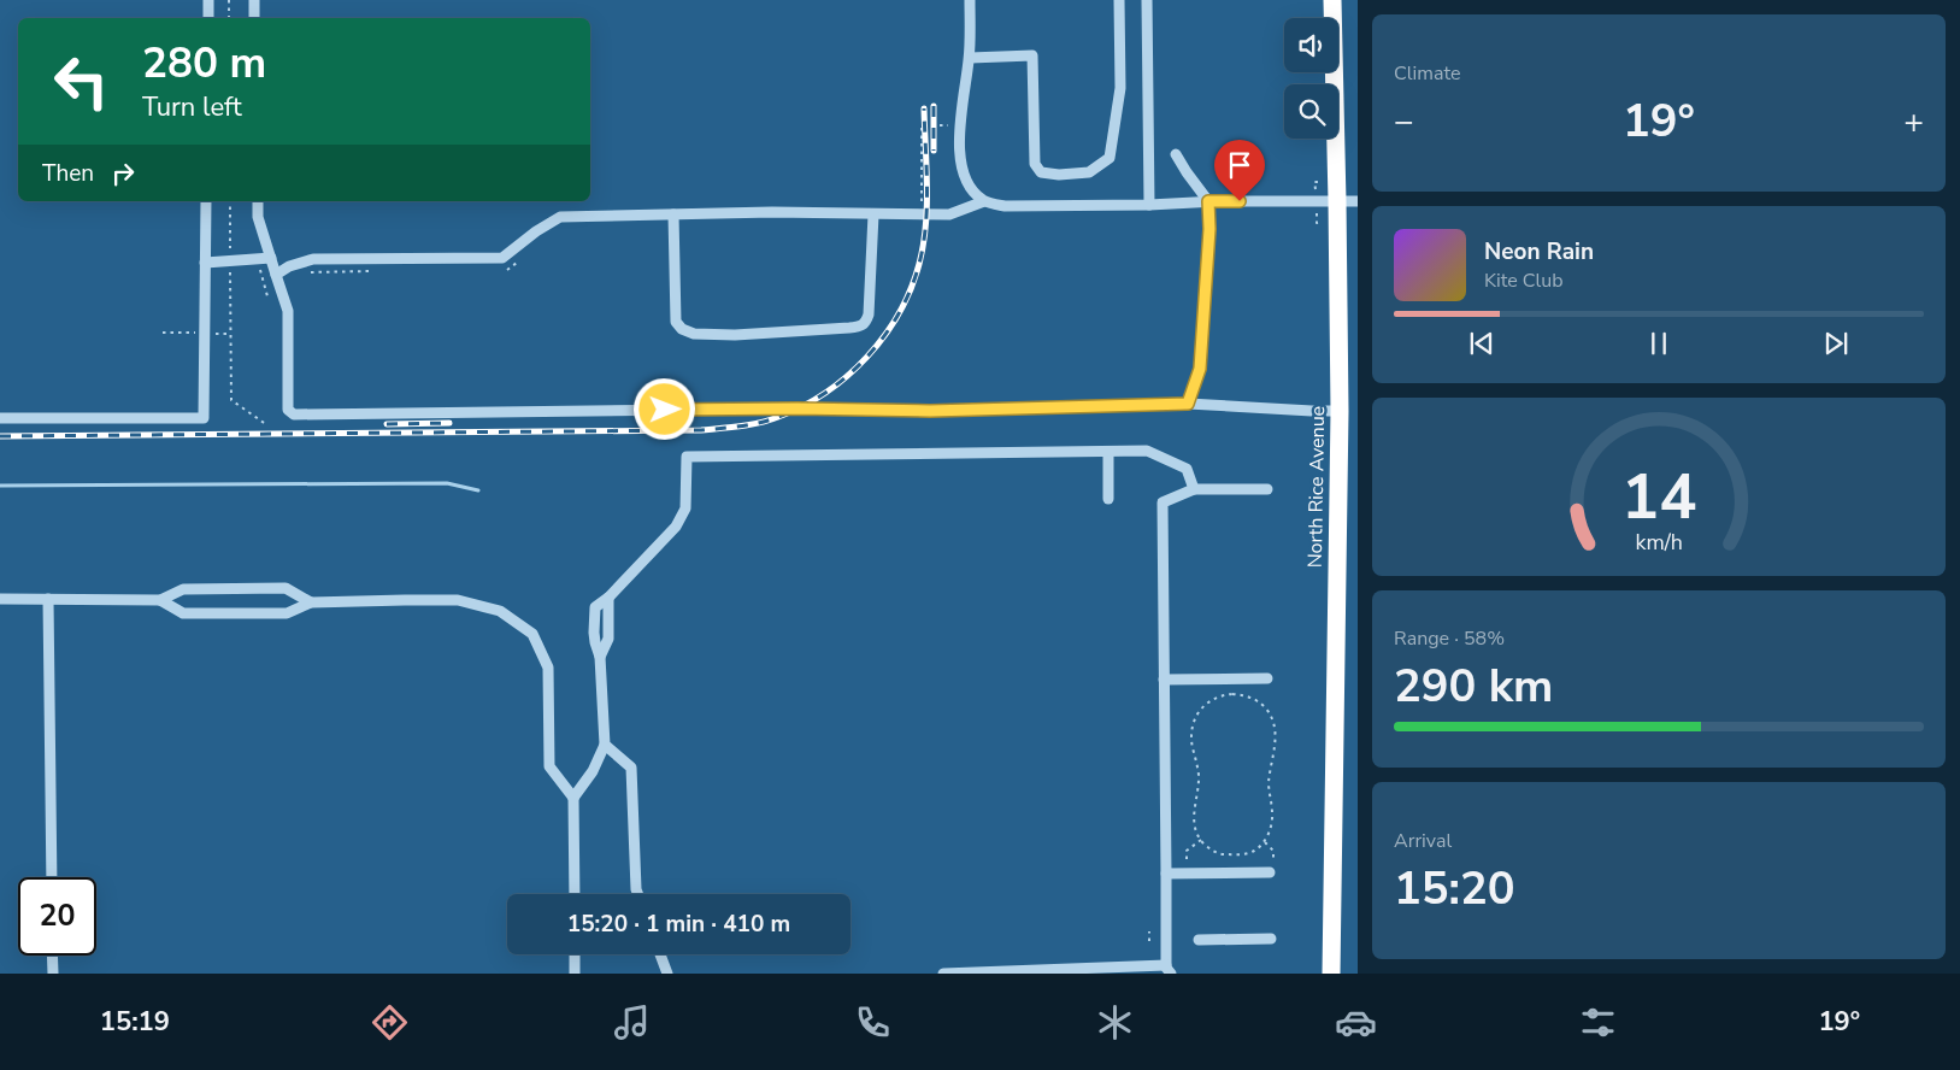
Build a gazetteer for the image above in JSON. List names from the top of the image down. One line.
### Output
{"streets":{"highway":["North Rice Avenue"]},"page":{"tile":["Climate",["Range · 58%","290 km"],["Arrival","15:20"]],"turn":["280 m","Turn left"],"heat":["−","19°","+"],"then":"Then","song":["Neon Rain","Kite Club"],"limit":"20","trip":"15:20 · 1 min · 410 m","tabs":["15:19","19°"],"gauge":["14","km/h"]}}
